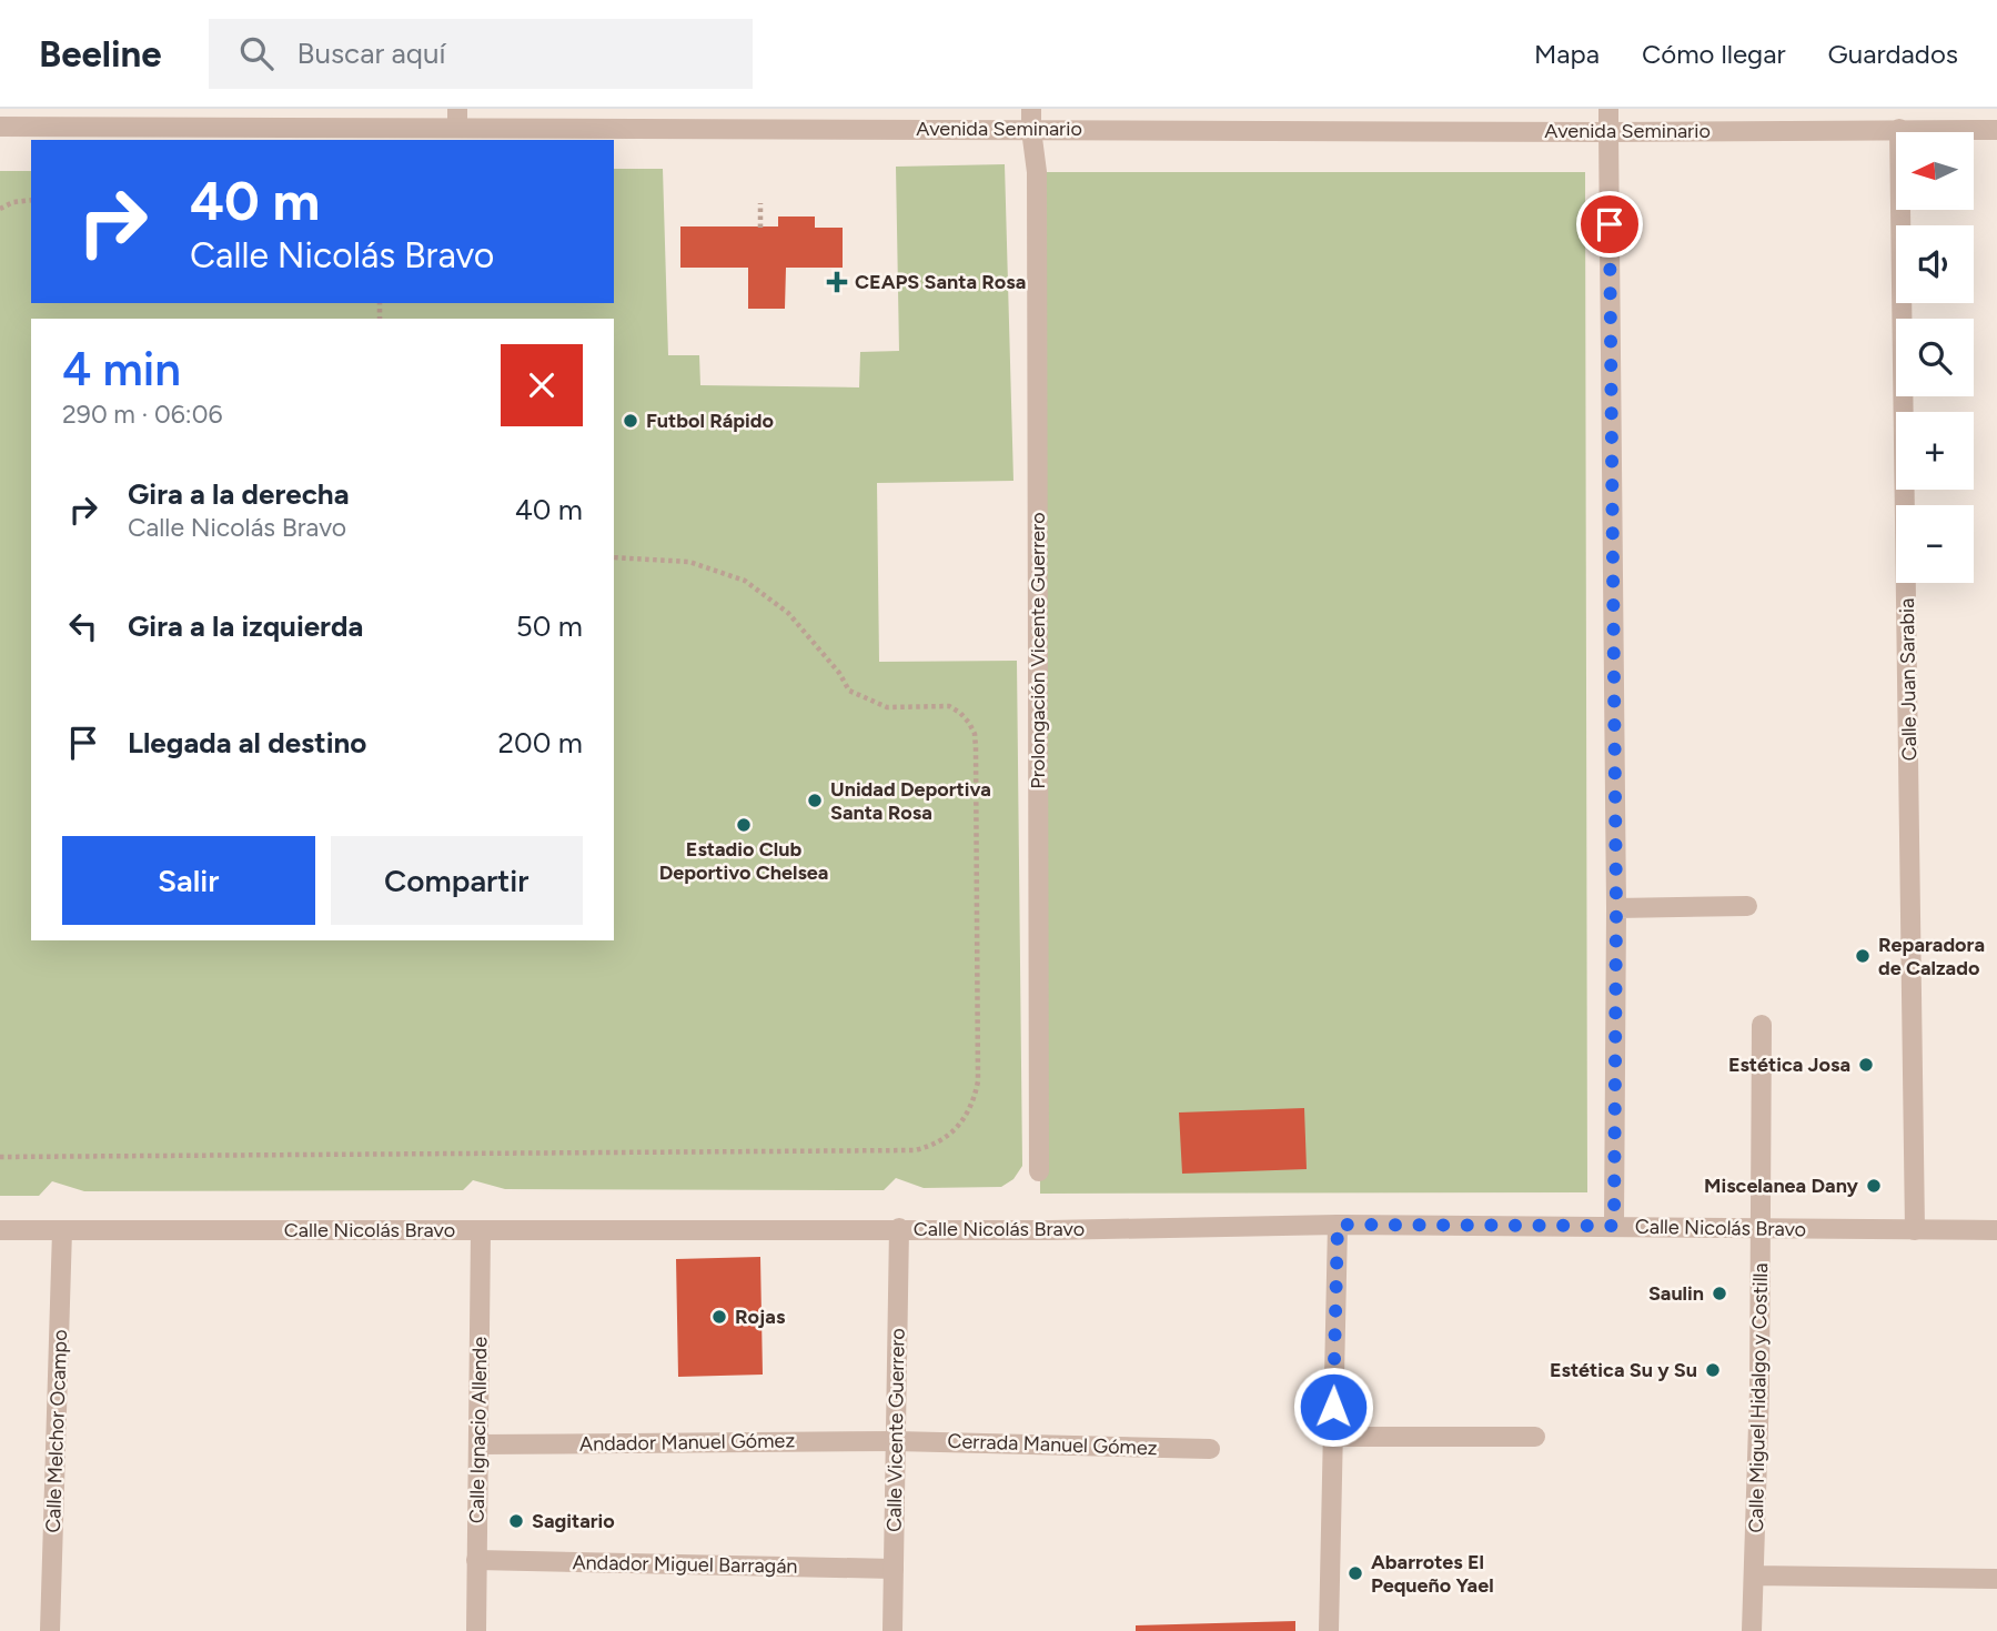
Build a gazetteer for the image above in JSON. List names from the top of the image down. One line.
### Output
{"streets":{"street":["Avenida Seminario","Prolongación Vicente Guerrero","Calle Juan Sarabia","Calle Nicolás Bravo","Calle Miguel Hidalgo y Costilla","Calle Ignacio Allende","Calle Vicente Guerrero","Calle Melchor Ocampo","Andador Manuel Gómez","Cerrada Manuel Gómez","Andador Miguel Barragán"]},"crossings":[["Avenida Seminario","Prolongación Vicente Guerrero"],["Avenida Seminario","Calle Juan Sarabia"],["Calle Juan Sarabia","Calle Nicolás Bravo"],["Calle Nicolás Bravo","Calle Miguel Hidalgo y Costilla"],["Calle Nicolás Bravo","Calle Ignacio Allende"],["Calle Nicolás Bravo","Calle Vicente Guerrero"],["Calle Nicolás Bravo","Calle Melchor Ocampo"],["Calle Ignacio Allende","Andador Manuel Gómez"],["Calle Ignacio Allende","Andador Miguel Barragán"],["Calle Vicente Guerrero","Andador Manuel Gómez"],["Calle Vicente Guerrero","Cerrada Manuel Gómez"],["Calle Vicente Guerrero","Andador Miguel Barragán"],["Andador Manuel Gómez","Cerrada Manuel Gómez"]],"places":{"health":["CEAPS Santa Rosa"],"other":["Futbol Rápido","Unidad Deportiva Santa Rosa","Estadio Club Deportivo Chelsea","Reparadora de Calzado","Estética Josa","Miscelanea Dany","Saulin","Rojas","Estética Su y Su","Sagitario","Abarrotes El Pequeño Yael"]},"north":"left","page":{"header":"Beeline","search":"Buscar aquí","nav":["Mapa","Cómo llegar","Guardados"],"map_buttons":["+","−"],"turn":["40 m","Calle Nicolás Bravo"],"heading":["4 min","290 m · 06:06"],"list":[{"name":"Gira a la derecha","note":"Calle Nicolás Bravo","value":"40 m"},{"name":"Gira a la izquierda","value":"50 m"},{"name":"Llegada al destino","value":"200 m"}],"buttons":["Salir","Compartir"]}}
